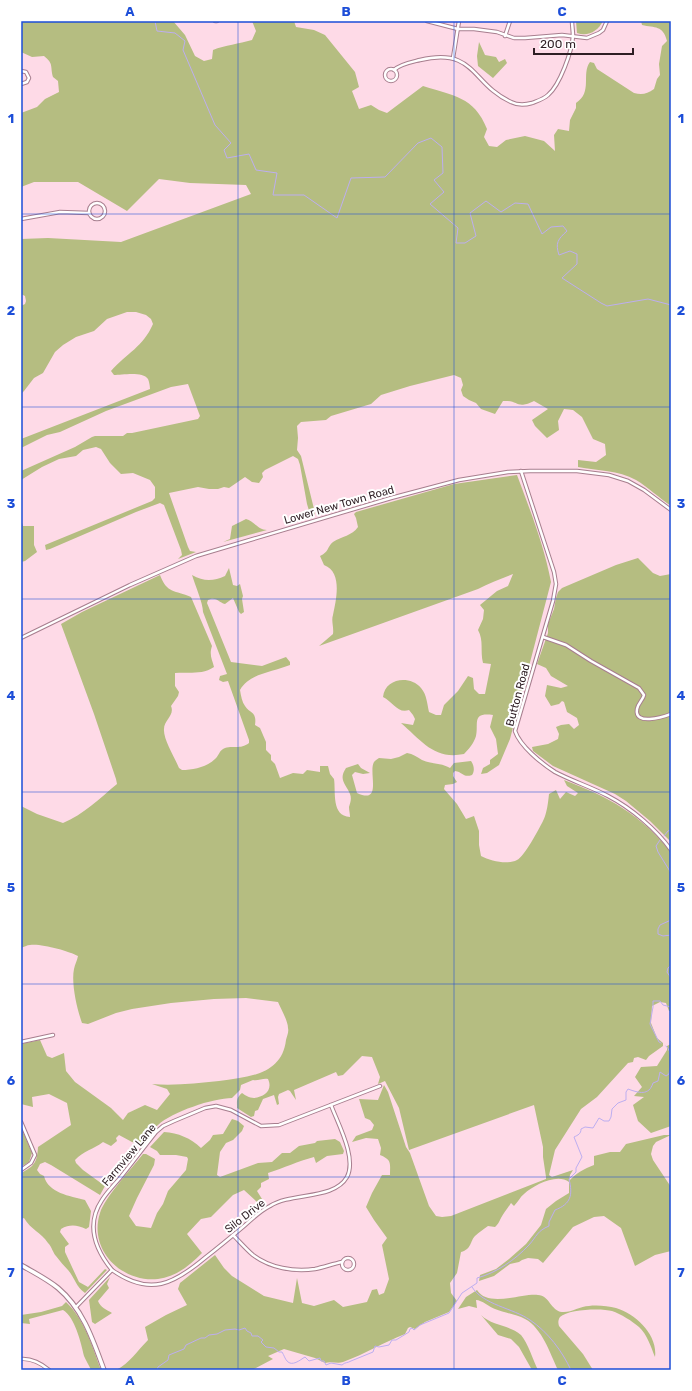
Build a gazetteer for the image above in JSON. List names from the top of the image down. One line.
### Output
{"streets":{"street":["Lower New Town Road","Button Road","Farmview Lane","Silo Drive"]},"crossings":[["Lower New Town Road","Button Road"],["Farmview Lane","Silo Drive"]],"scale_bar":"200 m","grid":{"columns":["A","B","C"],"rows":["1","2","3","4","5","6","7"]}}
